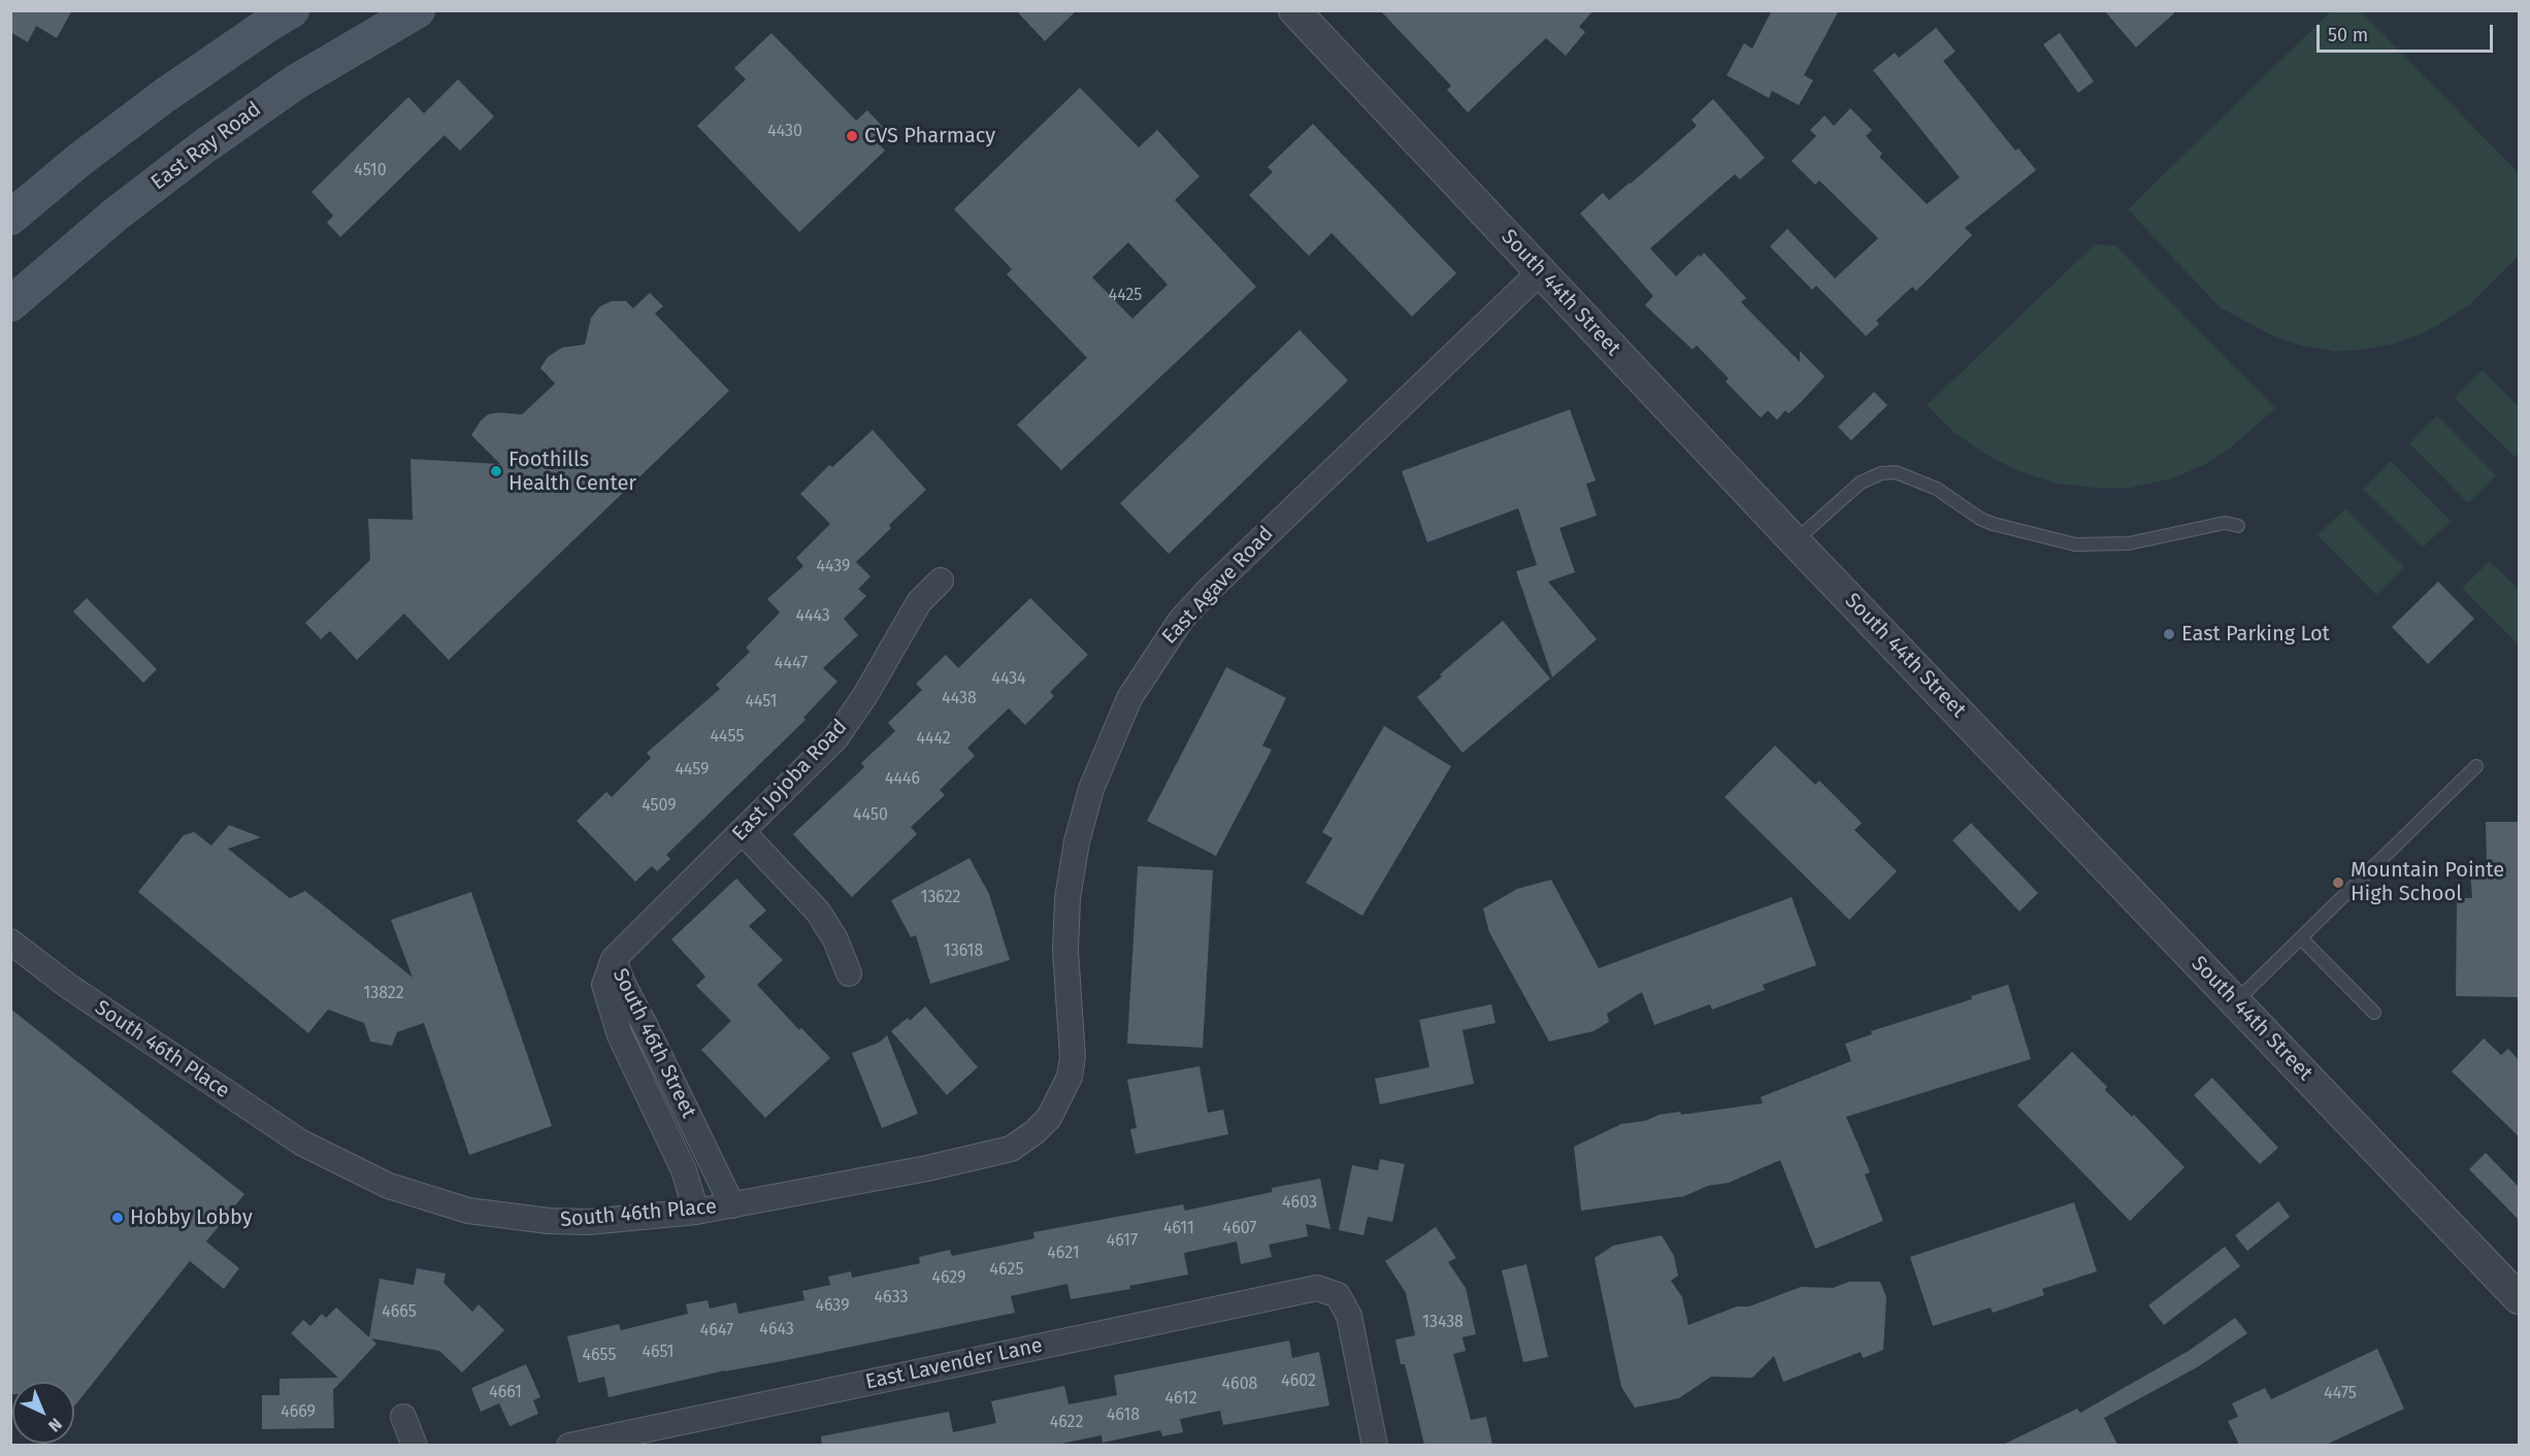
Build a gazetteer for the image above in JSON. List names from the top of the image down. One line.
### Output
{"streets":{"main road":["East Ray Road"],"street":["South 44th Street","East Agave Road","East Jojoba Road","South 46th Street","South 46th Place","East Lavender Lane"]},"crossings":[["South 44th Street","East Agave Road"],["East Agave Road","South 46th Place"],["East Jojoba Road","South 46th Street"],["South 46th Street","South 46th Place"]],"places":["CVS Pharmacy","Foothills Health Center","East Parking Lot","Mountain Pointe High School","Hobby Lobby"],"house_numbers":["4430","4510","4425","4439","4443","4447","4434","4438","4451","4455","4442","4459","4446","4509","4450","13622","13618","13822","4603","4611","4607","4617","4621","4625","4629","4633","4639","4665","13438","4643","4647","4651","4655","4602","4608","4661","4475","4612","4669","4618","4622"],"scale_bar":"50 m","north":"bottom right"}
